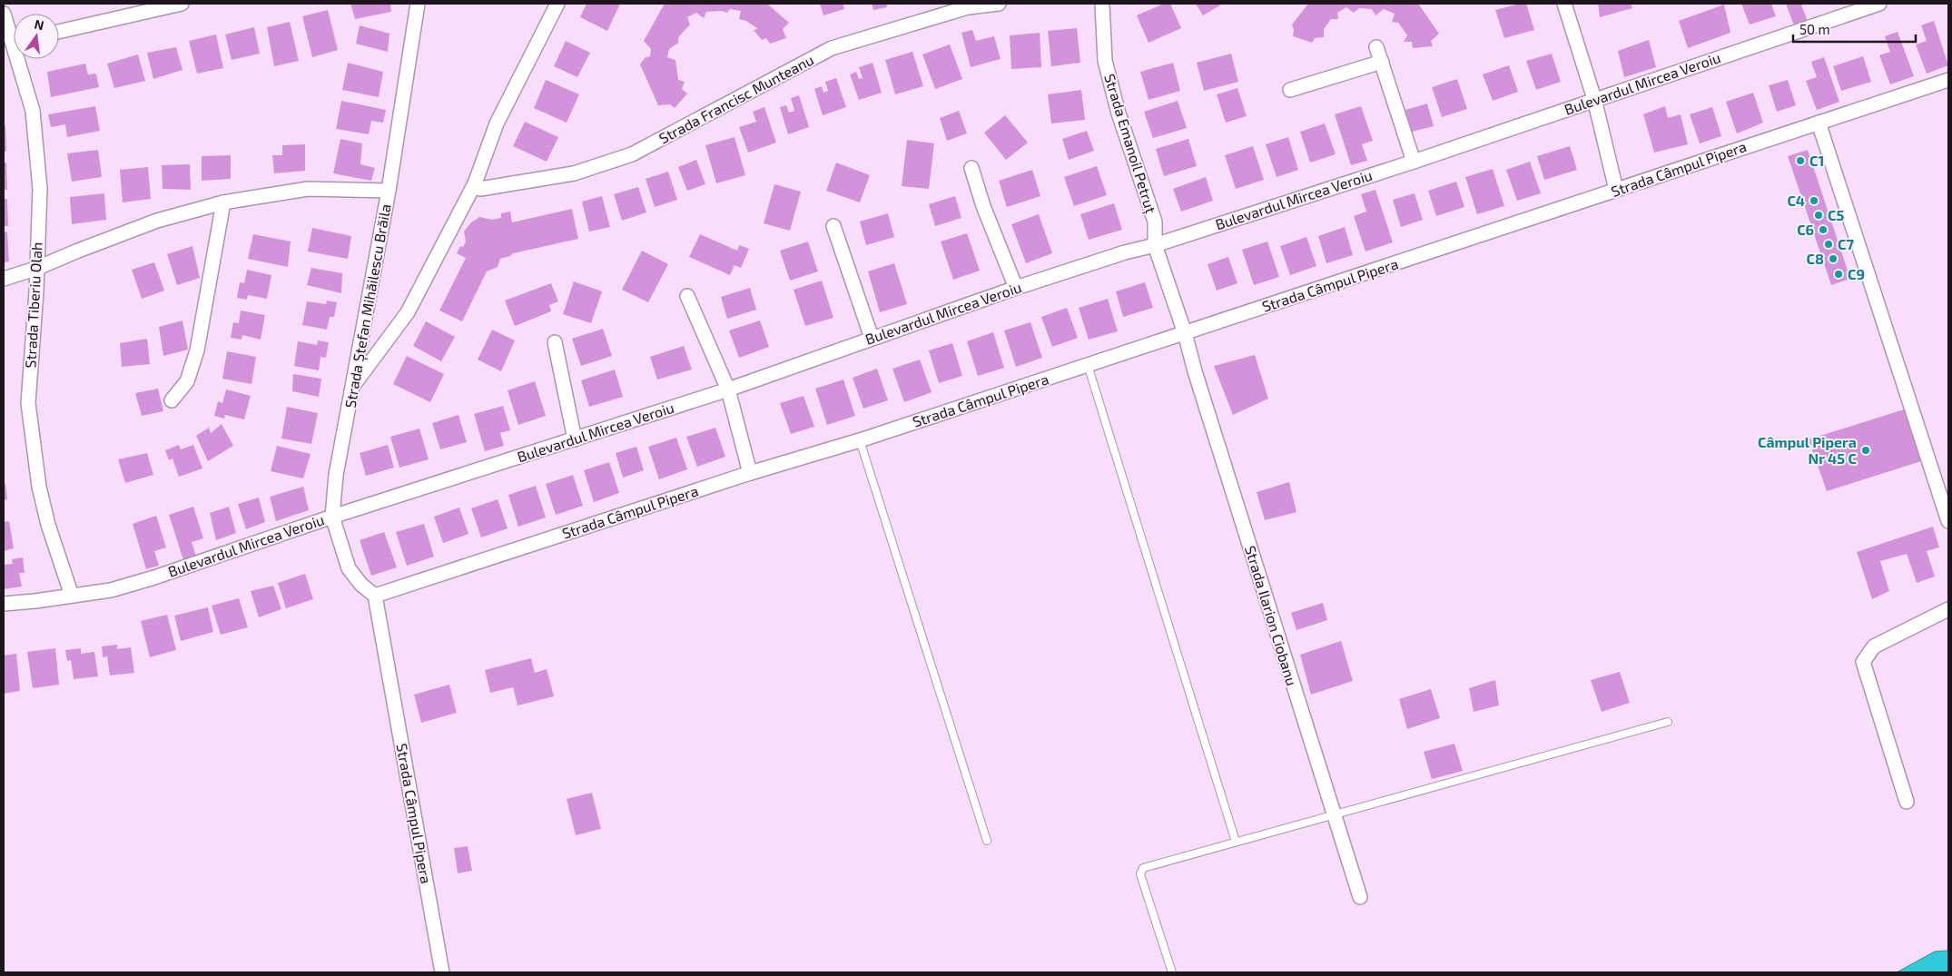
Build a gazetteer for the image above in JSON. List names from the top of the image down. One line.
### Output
{"streets":{"street":["Bulevardul Mircea Veroiu","Strada Francisc Munteanu","Strada Emanoil Petruț","Strada Câmpul Pipera","Strada Tiberiu Olah","Strada Ștefan Mihăilescu Brăila","Strada Ilarion Ciobanu"]},"crossings":[["Bulevardul Mircea Veroiu","Strada Emanoil Petruț"],["Bulevardul Mircea Veroiu","Strada Tiberiu Olah"],["Bulevardul Mircea Veroiu","Strada Ștefan Mihăilescu Brăila"],["Strada Emanoil Petruț","Strada Câmpul Pipera"],["Strada Emanoil Petruț","Strada Ilarion Ciobanu"],["Strada Câmpul Pipera","Strada Ștefan Mihăilescu Brăila"],["Strada Câmpul Pipera","Strada Ilarion Ciobanu"]],"places":["C1","C4","C5","C6","C7","C8","C9","Câmpul Pipera Nr 45 C"],"scale_bar":"50 m","north":"top"}
